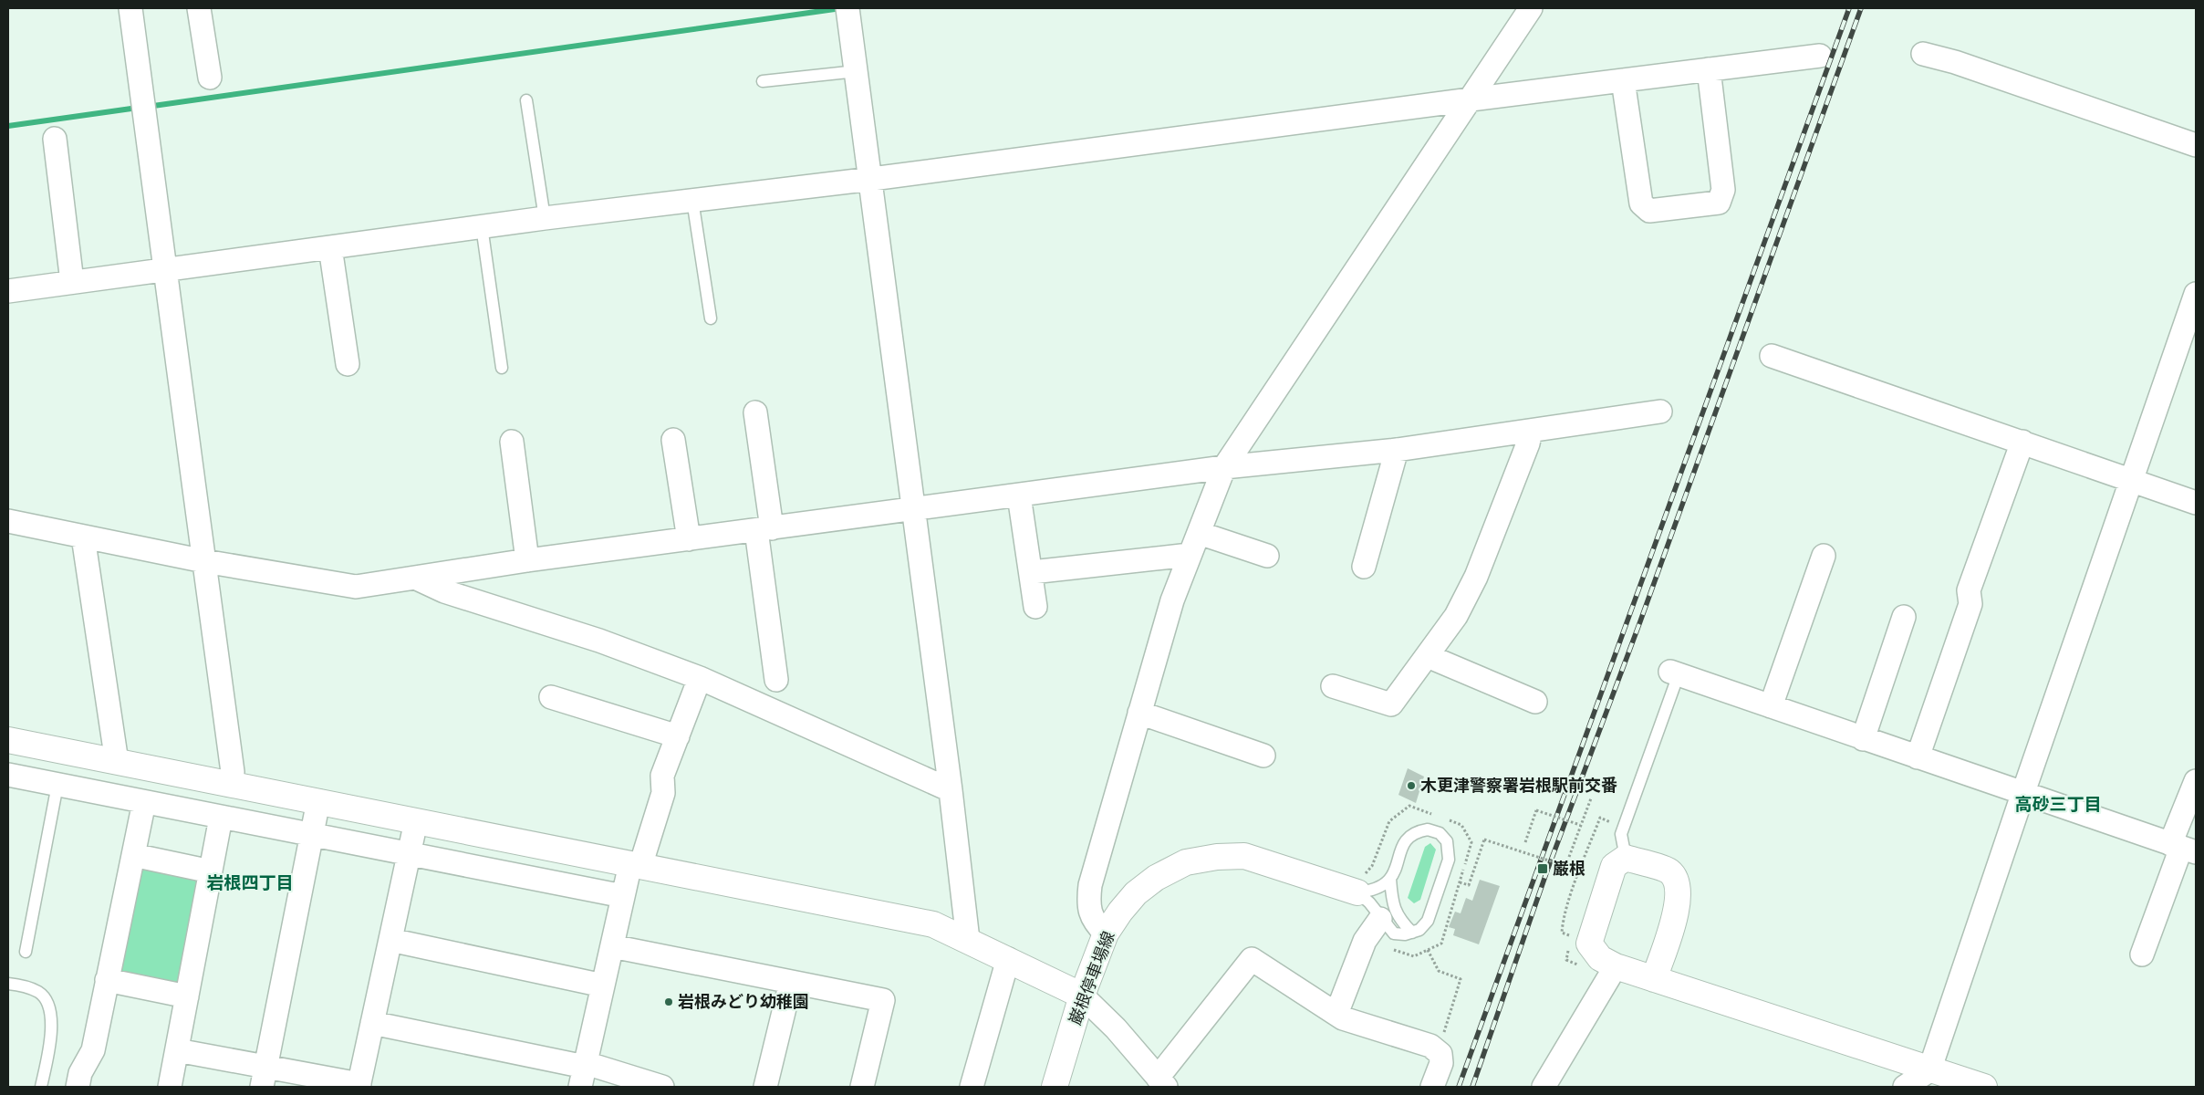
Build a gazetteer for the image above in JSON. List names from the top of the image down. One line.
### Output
{"streets":{"street":["巌根停車場線"]},"districts":["高砂三丁目","岩根四丁目"],"places":{"other":["木更津警察署岩根駅前交番","岩根みどり幼稚園"],"transit":["巌根"]}}
